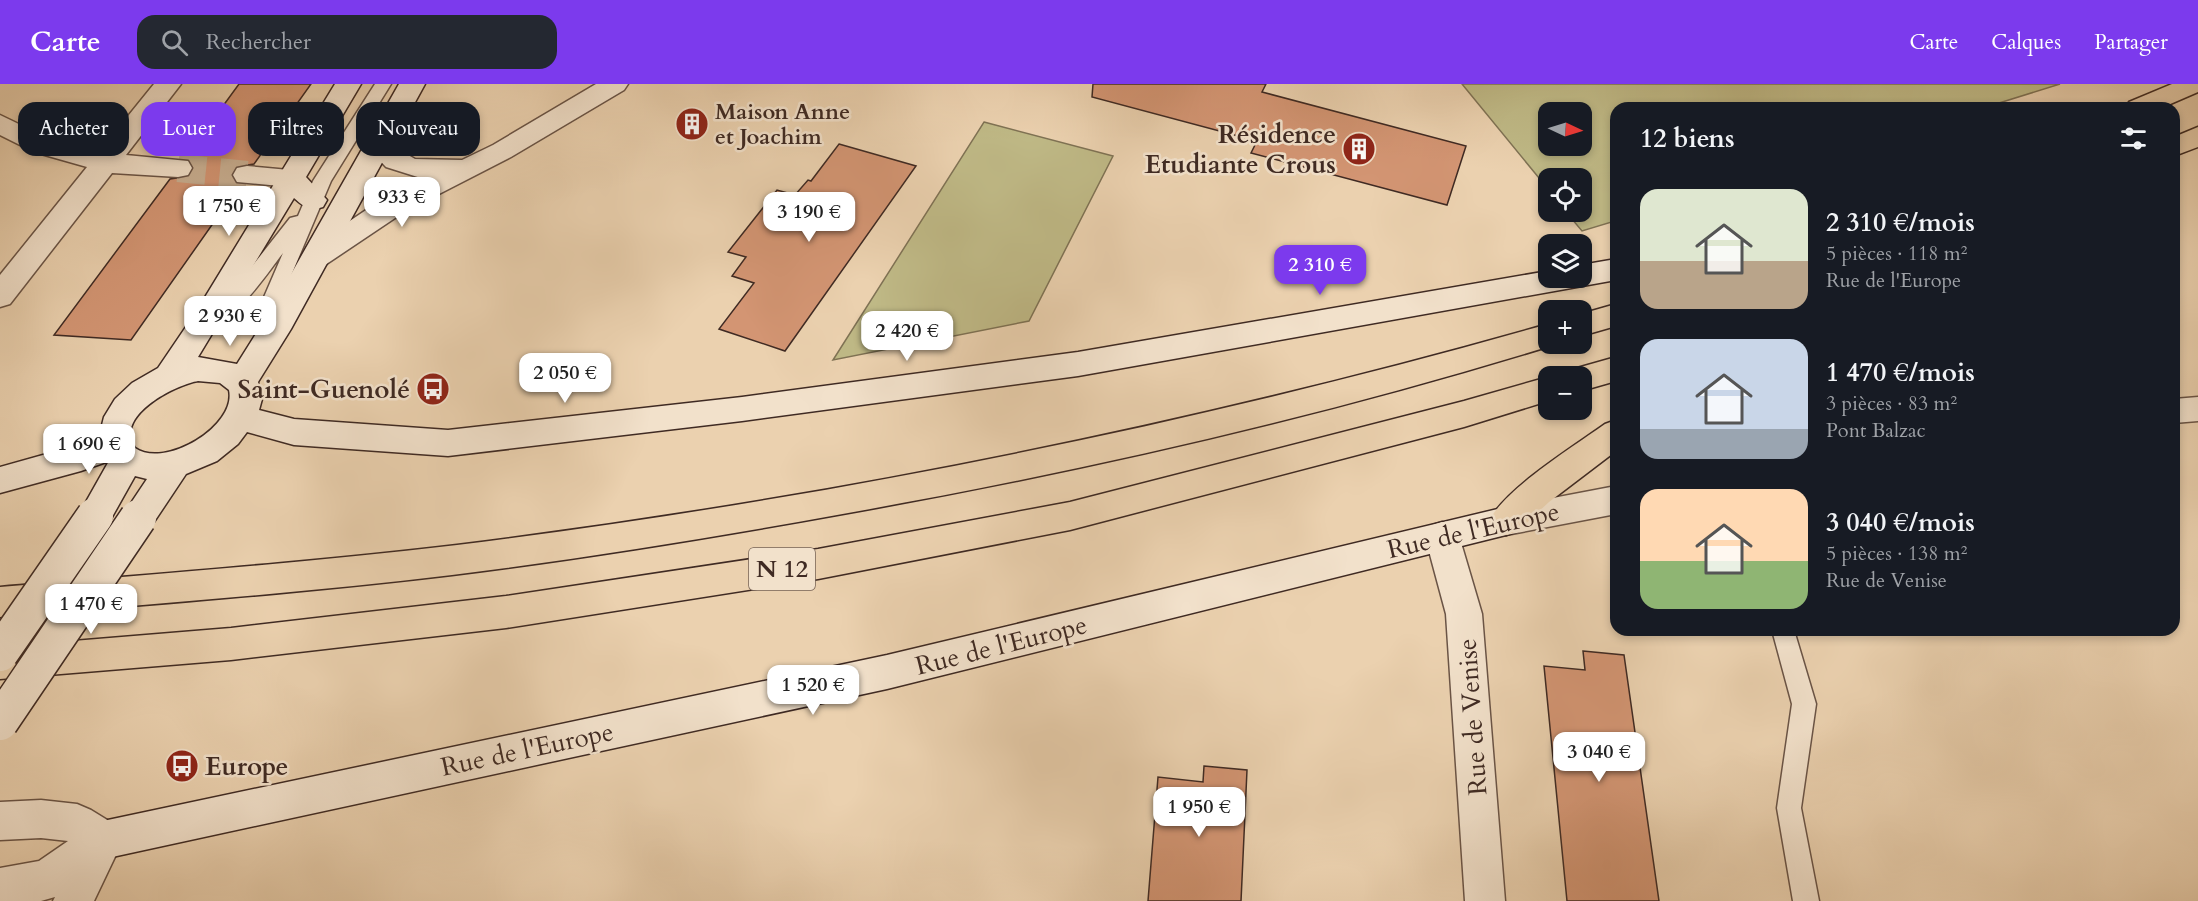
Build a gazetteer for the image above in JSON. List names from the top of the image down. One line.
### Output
{"streets":{"highway":["N 12"],"street":["Rue de l'Europe","Rue de Venise"]},"crossings":[["Rue de l'Europe","Rue de Venise"]],"places":{"building":["Maison Anne et Joachim","Résidence Etudiante Crous"],"bus stop":["Saint-Guenolé","Europe"]},"north":"right","page":{"header":"Carte","search":"Rechercher","nav":["Carte","Calques","Partager"],"map_buttons":["+","−"],"chip":["Acheter","Louer","Filtres","Nouveau"],"heading":"12 biens","list":[{"name":"2 310 €/mois","note":"5 pièces · 118 m² · Rue de l'Europe"},{"name":"1 470 €/mois","note":"3 pièces · 83 m² · Pont Balzac"},{"name":"3 040 €/mois","note":"5 pièces · 138 m² · Rue de Venise"}],"price":["933 €","1 750 €","3 190 €","2 310 €","2 930 €","2 420 €","2 050 €","1 690 €","1 470 €","1 520 €","3 040 €","1 950 €"]}}
